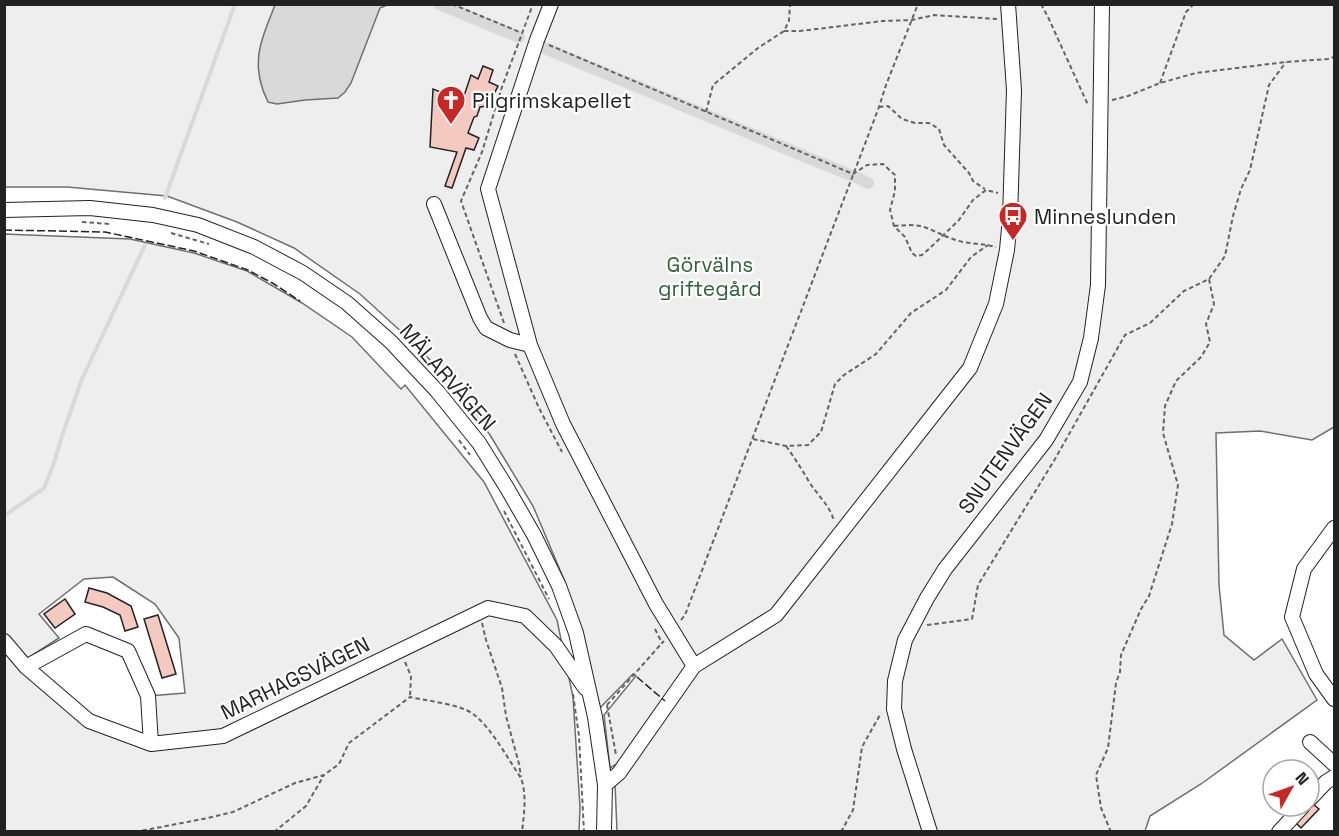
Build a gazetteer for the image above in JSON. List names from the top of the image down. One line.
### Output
{"streets":{"street":["MÄLARVÄGEN","SNUTENVÄGEN","MARHAGSVÄGEN"]},"crossings":[["MÄLARVÄGEN","MARHAGSVÄGEN"]],"parks":["Görvälns griftegård"],"places":{"church":["Pilgrimskapellet"],"bus stop":["Minneslunden"]},"north":"top right"}
